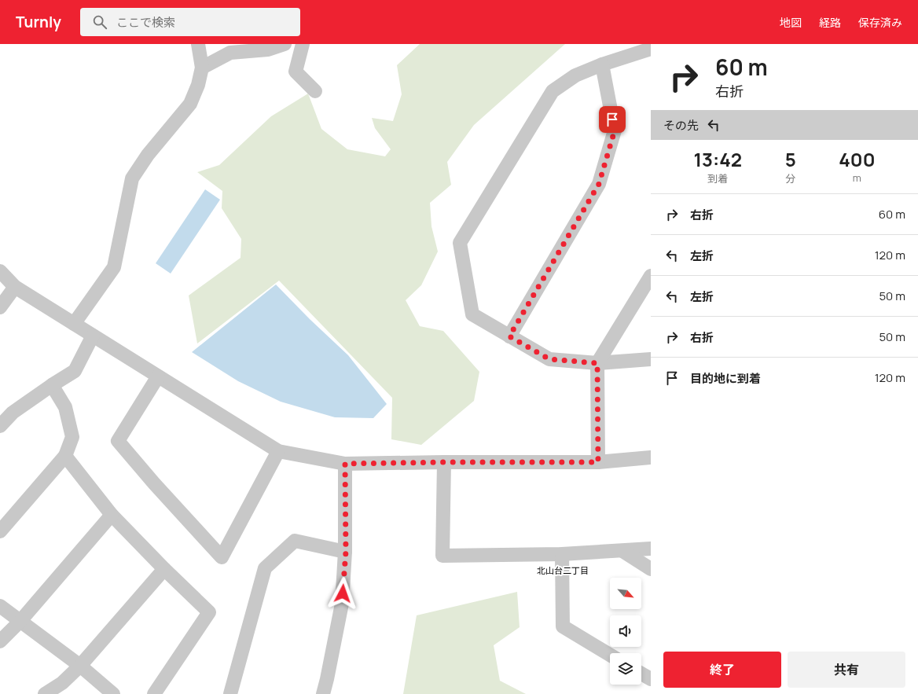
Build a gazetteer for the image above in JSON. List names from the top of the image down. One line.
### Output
{"districts":["北山台二丁目"],"north":"bottom right","page":{"header":"Turnly","search":"ここで検索","nav":["地図","経路","保存済み"],"turn":["60 m","右折"],"then":"その先","eta":["13:42","到着","5","分","400","m"],"list":[{"name":"右折","value":"60 m"},{"name":"左折","value":"120 m"},{"name":"左折","value":"50 m"},{"name":"右折","value":"50 m"},{"name":"目的地に到着","value":"120 m"}],"buttons":["終了","共有"]}}
